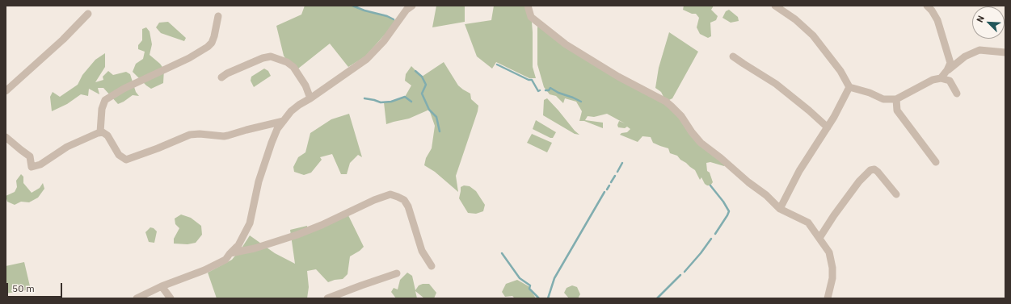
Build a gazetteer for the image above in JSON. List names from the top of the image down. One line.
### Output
{"scale_bar":"50 m","north":"top left"}
